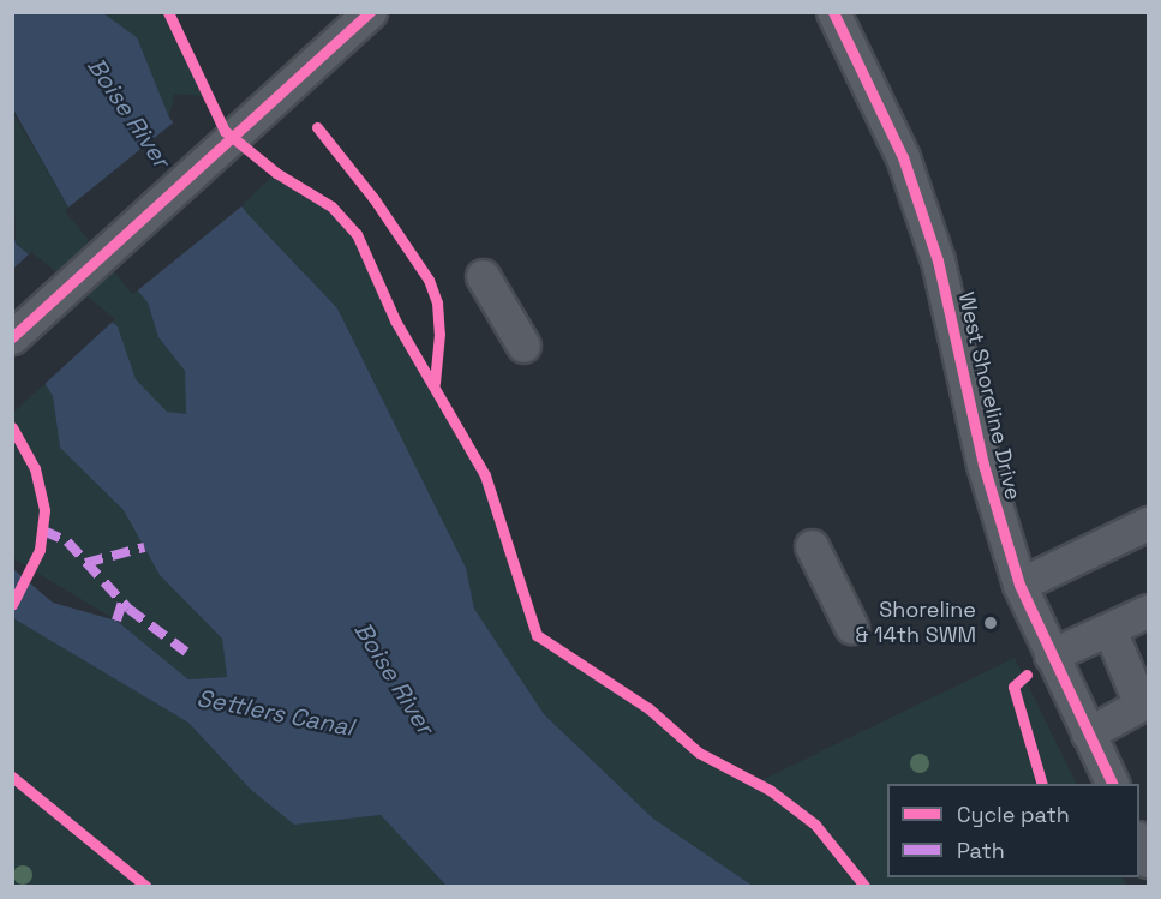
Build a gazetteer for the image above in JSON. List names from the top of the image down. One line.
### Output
{"streets":{"street":["West Shoreline Drive"]},"water":["Boise River","Settlers Canal"],"places":["Shoreline & 14th SWM"],"legend":["Cycle path","Path"]}
